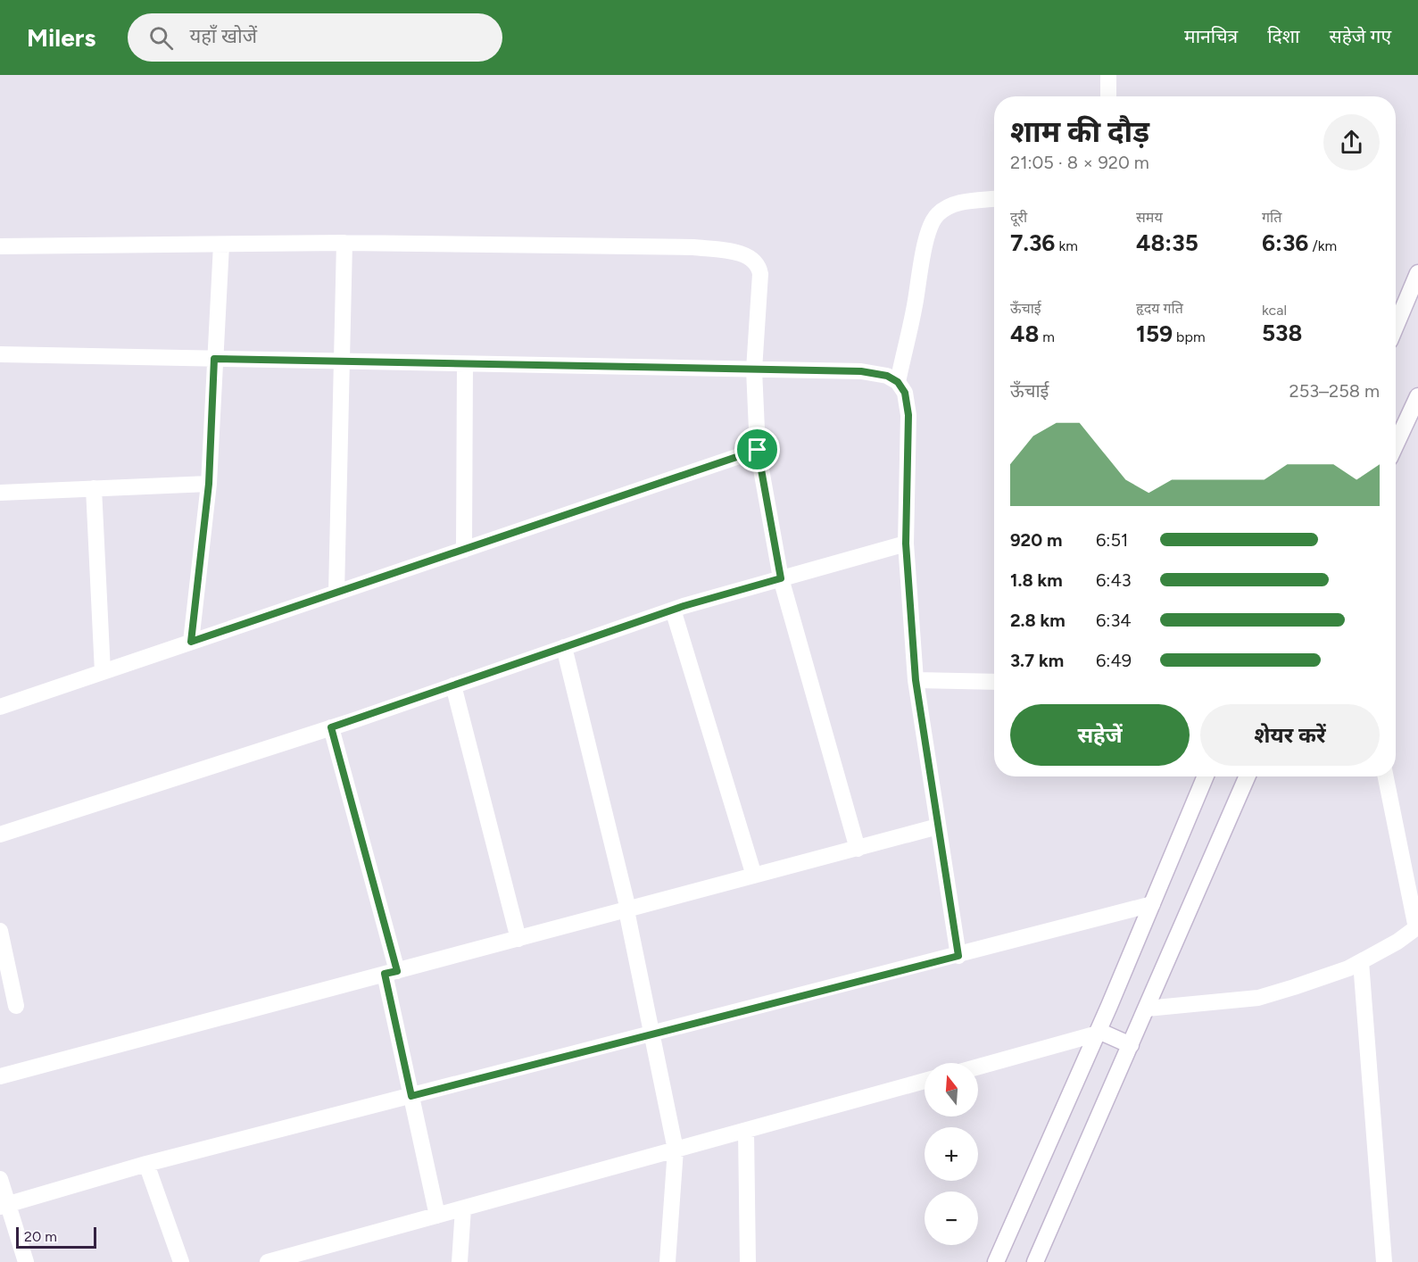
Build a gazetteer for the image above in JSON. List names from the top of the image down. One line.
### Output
{"scale_bar":"20 m","north":"top","page":{"header":"Milers","search":"यहाँ खोजें","nav":["मानचित्र","दिशा","सहेजे गए"],"heading":["शाम की दौड़","21:05 · 8 × 920 m"],"stats":[["दूरी","7.36 km"],["समय","48:35"],["गति","6:36 /km"],["ऊँचाई","48 m"],["हृदय गति","159 bpm"],["kcal","538"]],"chart":["ऊँचाई","253–258 m"],"list":[{"name":"920 m","note":"6:51"},{"name":"1.8 km","note":"6:43"},{"name":"2.8 km","note":"6:34"},{"name":"3.7 km","note":"6:49"}],"buttons":["सहेजें","शेयर करें"],"map_buttons":["+","−"],"scale":"20 m"}}
